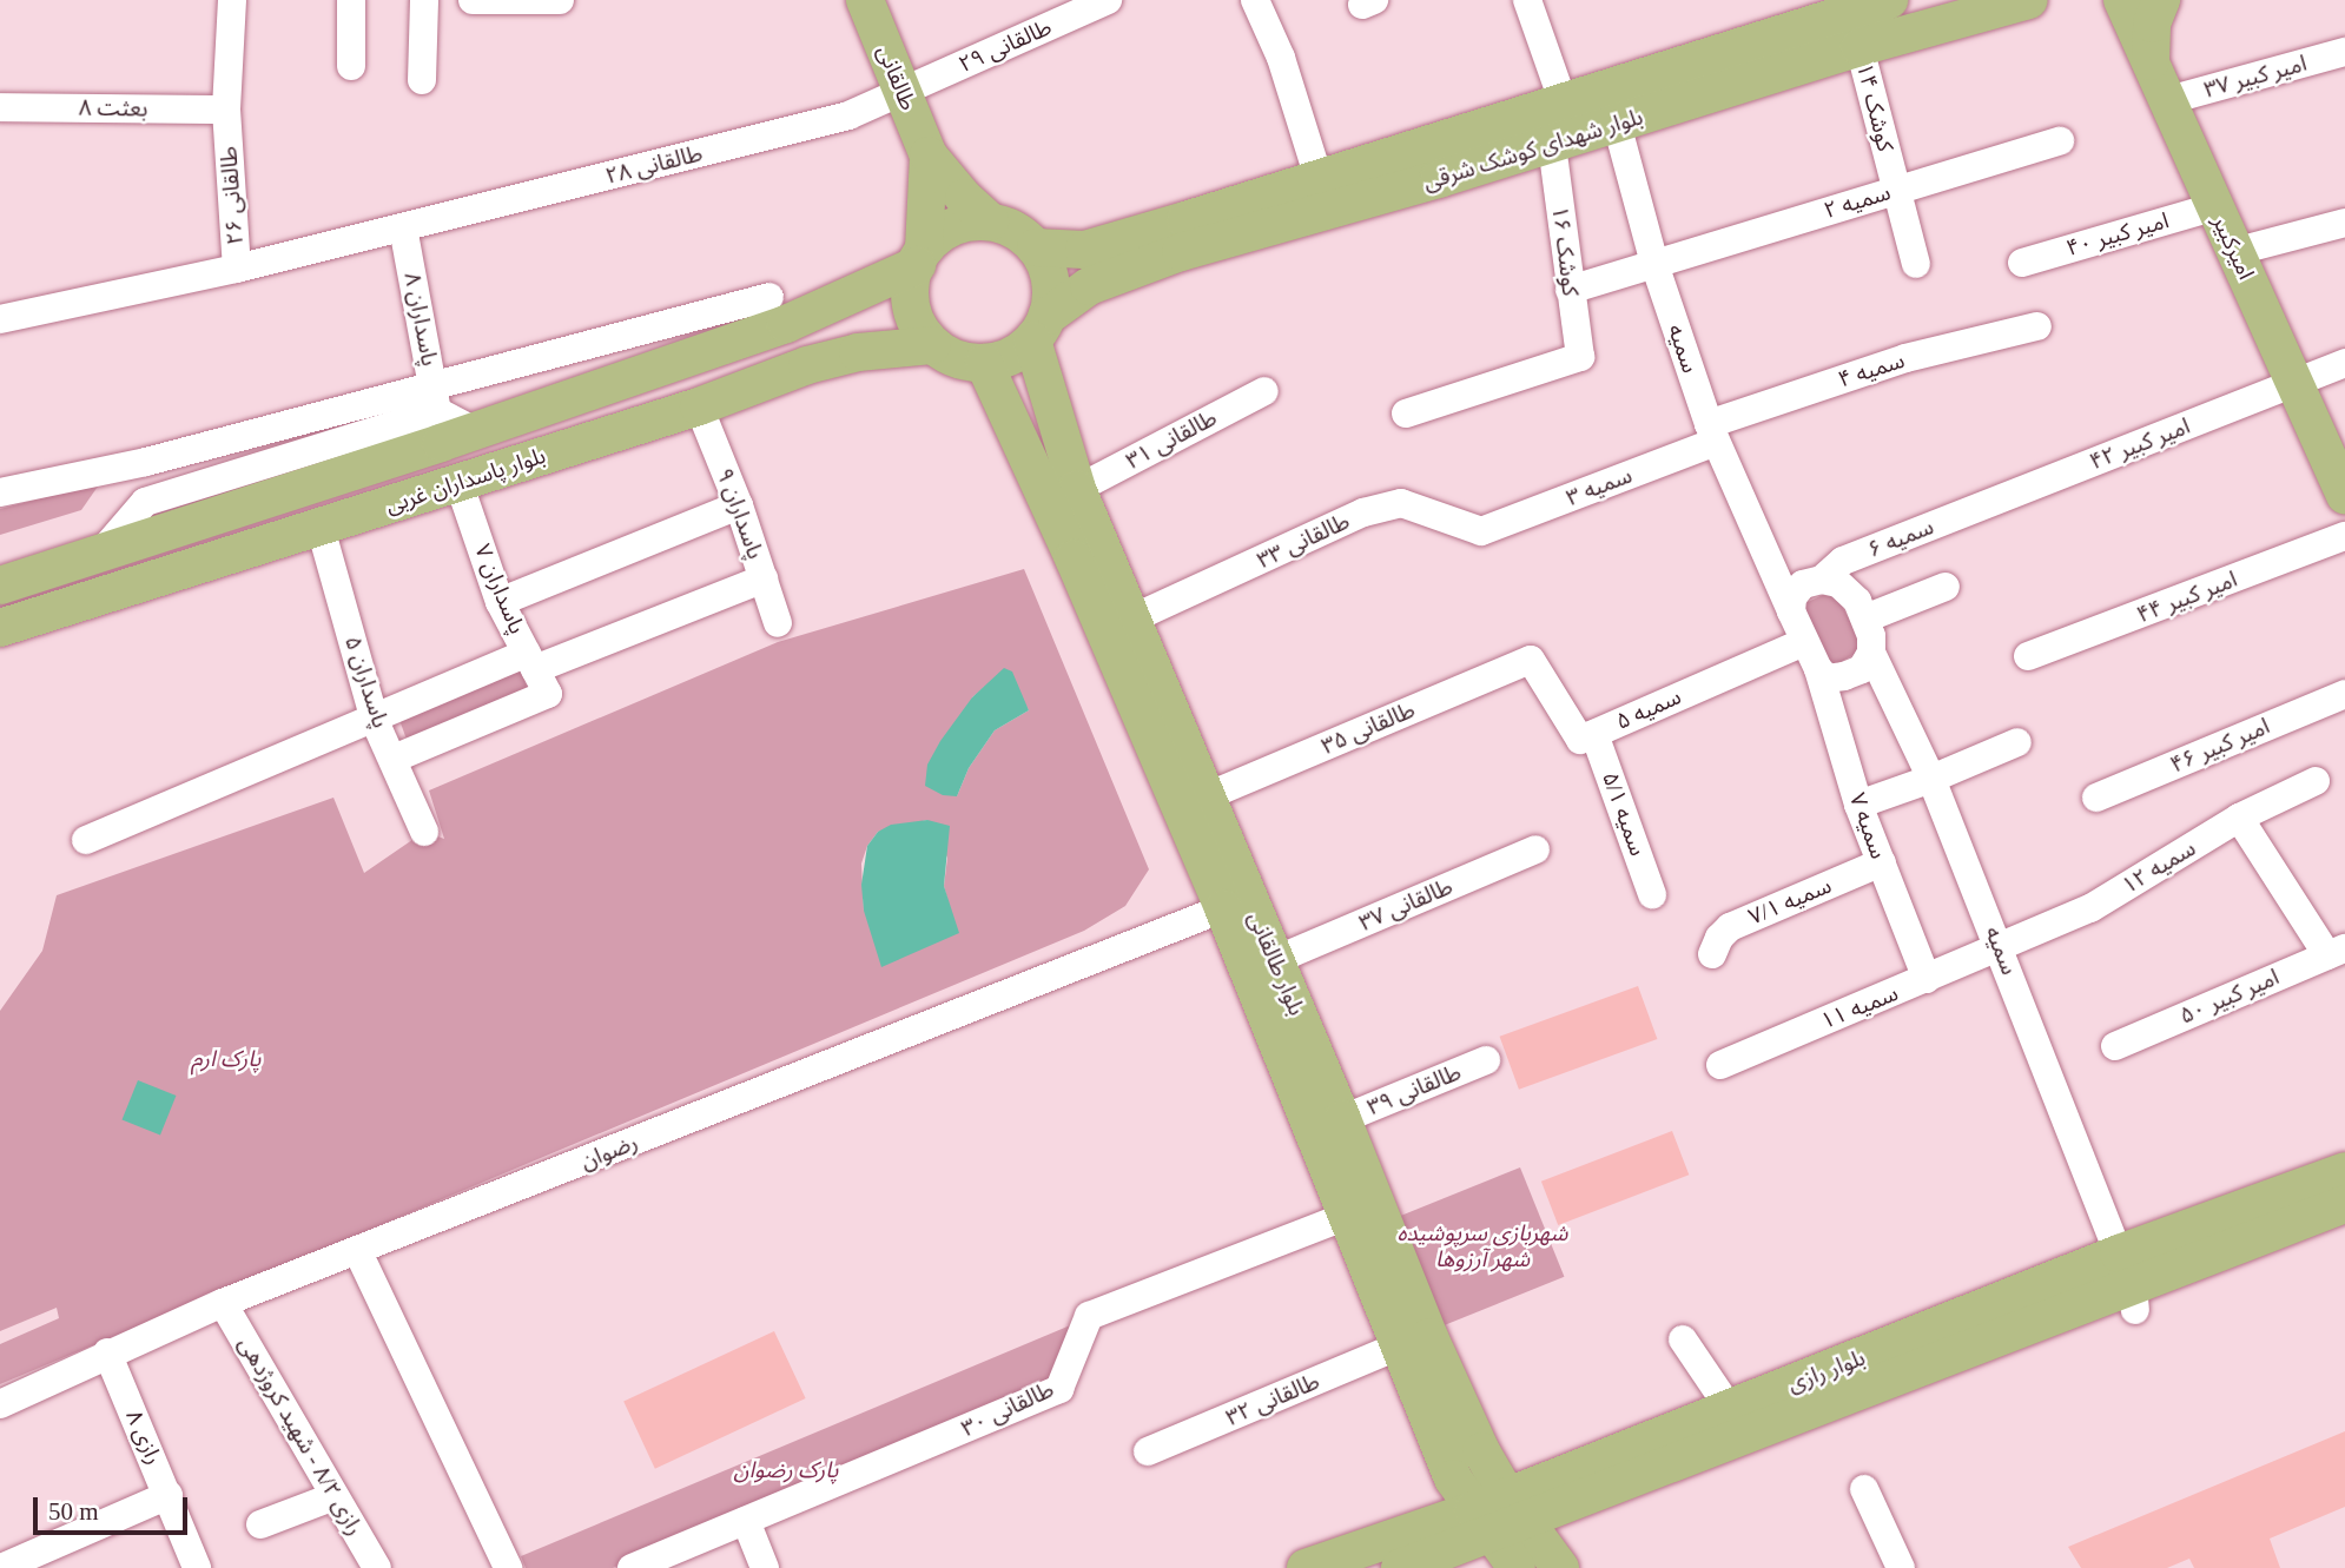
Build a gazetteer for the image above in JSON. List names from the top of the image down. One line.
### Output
{"streets":{"main road":["طالقانی","بلوار شهدای کوشک شرقی","امیرکبیر","بلوار پاسداران غربی","بلوار طالقانی","بلوار رازی"],"street":["طالقانی ۲۹","امیر کبیر ۳۷","کوشک ۱۴","بعثت ۸","طالقانی ۲۸","طالقانی ۲۶","سمیه ۲","امیر کبیر ۴۰","کوشک ۱۶","پاسداران ۸","سمیه","سمیه ۴","طالقانی ۳۱","امیر کبیر ۴۲","سمیه ۳","پاسداران ۹","سمیه ۶","طالقانی ۳۳","پاسداران ۷","امیر کبیر ۴۴","پاسداران ۵","سمیه ۵","طالقانی ۳۵","امیر کبیر ۴۶","سمیه ۵/۱","سمیه ۷","سمیه ۱۲","سمیه ۷/۱","طالقانی ۳۷","امیر کبیر ۵۰","سمیه ۱۱","طالقانی ۳۹","رضوان","طالقانی ۳۲","طالقانی ۳۰","رازی ۸/۲ - شهید کروژدهی","رازی ۸"]},"crossings":[["طالقانی ۲۹","طالقانی"],["طالقانی ۲۹","طالقانی ۲۸"],["امیر کبیر ۳۷","امیرکبیر"],["طالقانی","طالقانی ۲۸"],["کوشک ۱۴","بلوار شهدای کوشک شرقی"],["کوشک ۱۴","سمیه ۲"],["بعثت ۸","طالقانی ۲۶"],["بلوار شهدای کوشک شرقی","کوشک ۱۶"],["بلوار شهدای کوشک شرقی","سمیه"],["بلوار شهدای کوشک شرقی","بلوار پاسداران غربی"],["بلوار شهدای کوشک شرقی","بلوار طالقانی"],["طالقانی ۲۸","طالقانی ۲۶"],["طالقانی ۲۸","پاسداران ۸"],["طالقانی ۲۶","پاسداران ۸"],["سمیه ۲","کوشک ۱۶"],["سمیه ۲","سمیه"],["امیر کبیر ۴۰","امیرکبیر"],["امیرکبیر","امیر کبیر ۴۲"],["سمیه","سمیه ۴"],["سمیه","سمیه ۳"],["سمیه","سمیه ۶"],["سمیه","سمیه ۵"],["سمیه","سمیه ۷"],["سمیه","سمیه ۱۲"],["سمیه","سمیه ۱۱"],["سمیه","بلوار رازی"],["سمیه ۴","سمیه ۳"],["طالقانی ۳۱","بلوار طالقانی"],["امیر کبیر ۴۲","سمیه ۶"],["بلوار پاسداران غربی","پاسداران ۹"],["بلوار پاسداران غربی","پاسداران ۷"],["بلوار پاسداران غربی","پاسداران ۵"],["بلوار پاسداران غربی","بلوار طالقانی"],["سمیه ۳","طالقانی ۳۳"],["سمیه ۶","سمیه ۵"],["سمیه ۶","سمیه ۷"],["طالقانی ۳۳","بلوار طالقانی"],["سمیه ۵","طالقانی ۳۵"],["سمیه ۵","سمیه ۵/۱"],["سمیه ۵","سمیه ۷"],["طالقانی ۳۵","بلوار طالقانی"],["سمیه ۷","سمیه ۷/۱"],["سمیه ۷","سمیه ۱۱"],["سمیه ۱۲","سمیه ۱۱"],["طالقانی ۳۷","بلوار طالقانی"],["بلوار طالقانی","طالقانی ۳۹"],["بلوار طالقانی","رضوان"],["بلوار طالقانی","بلوار رازی"],["بلوار طالقانی","طالقانی ۳۲"],["بلوار طالقانی","طالقانی ۳۰"],["رضوان","رازی ۸/۲ - شهید کروژدهی"],["رضوان","رازی ۸"]],"parks":["پارک ارم","شهربازی سرپوشیده شهر آرزوها","پارک رضوان"],"scale_bar":"50 m"}
